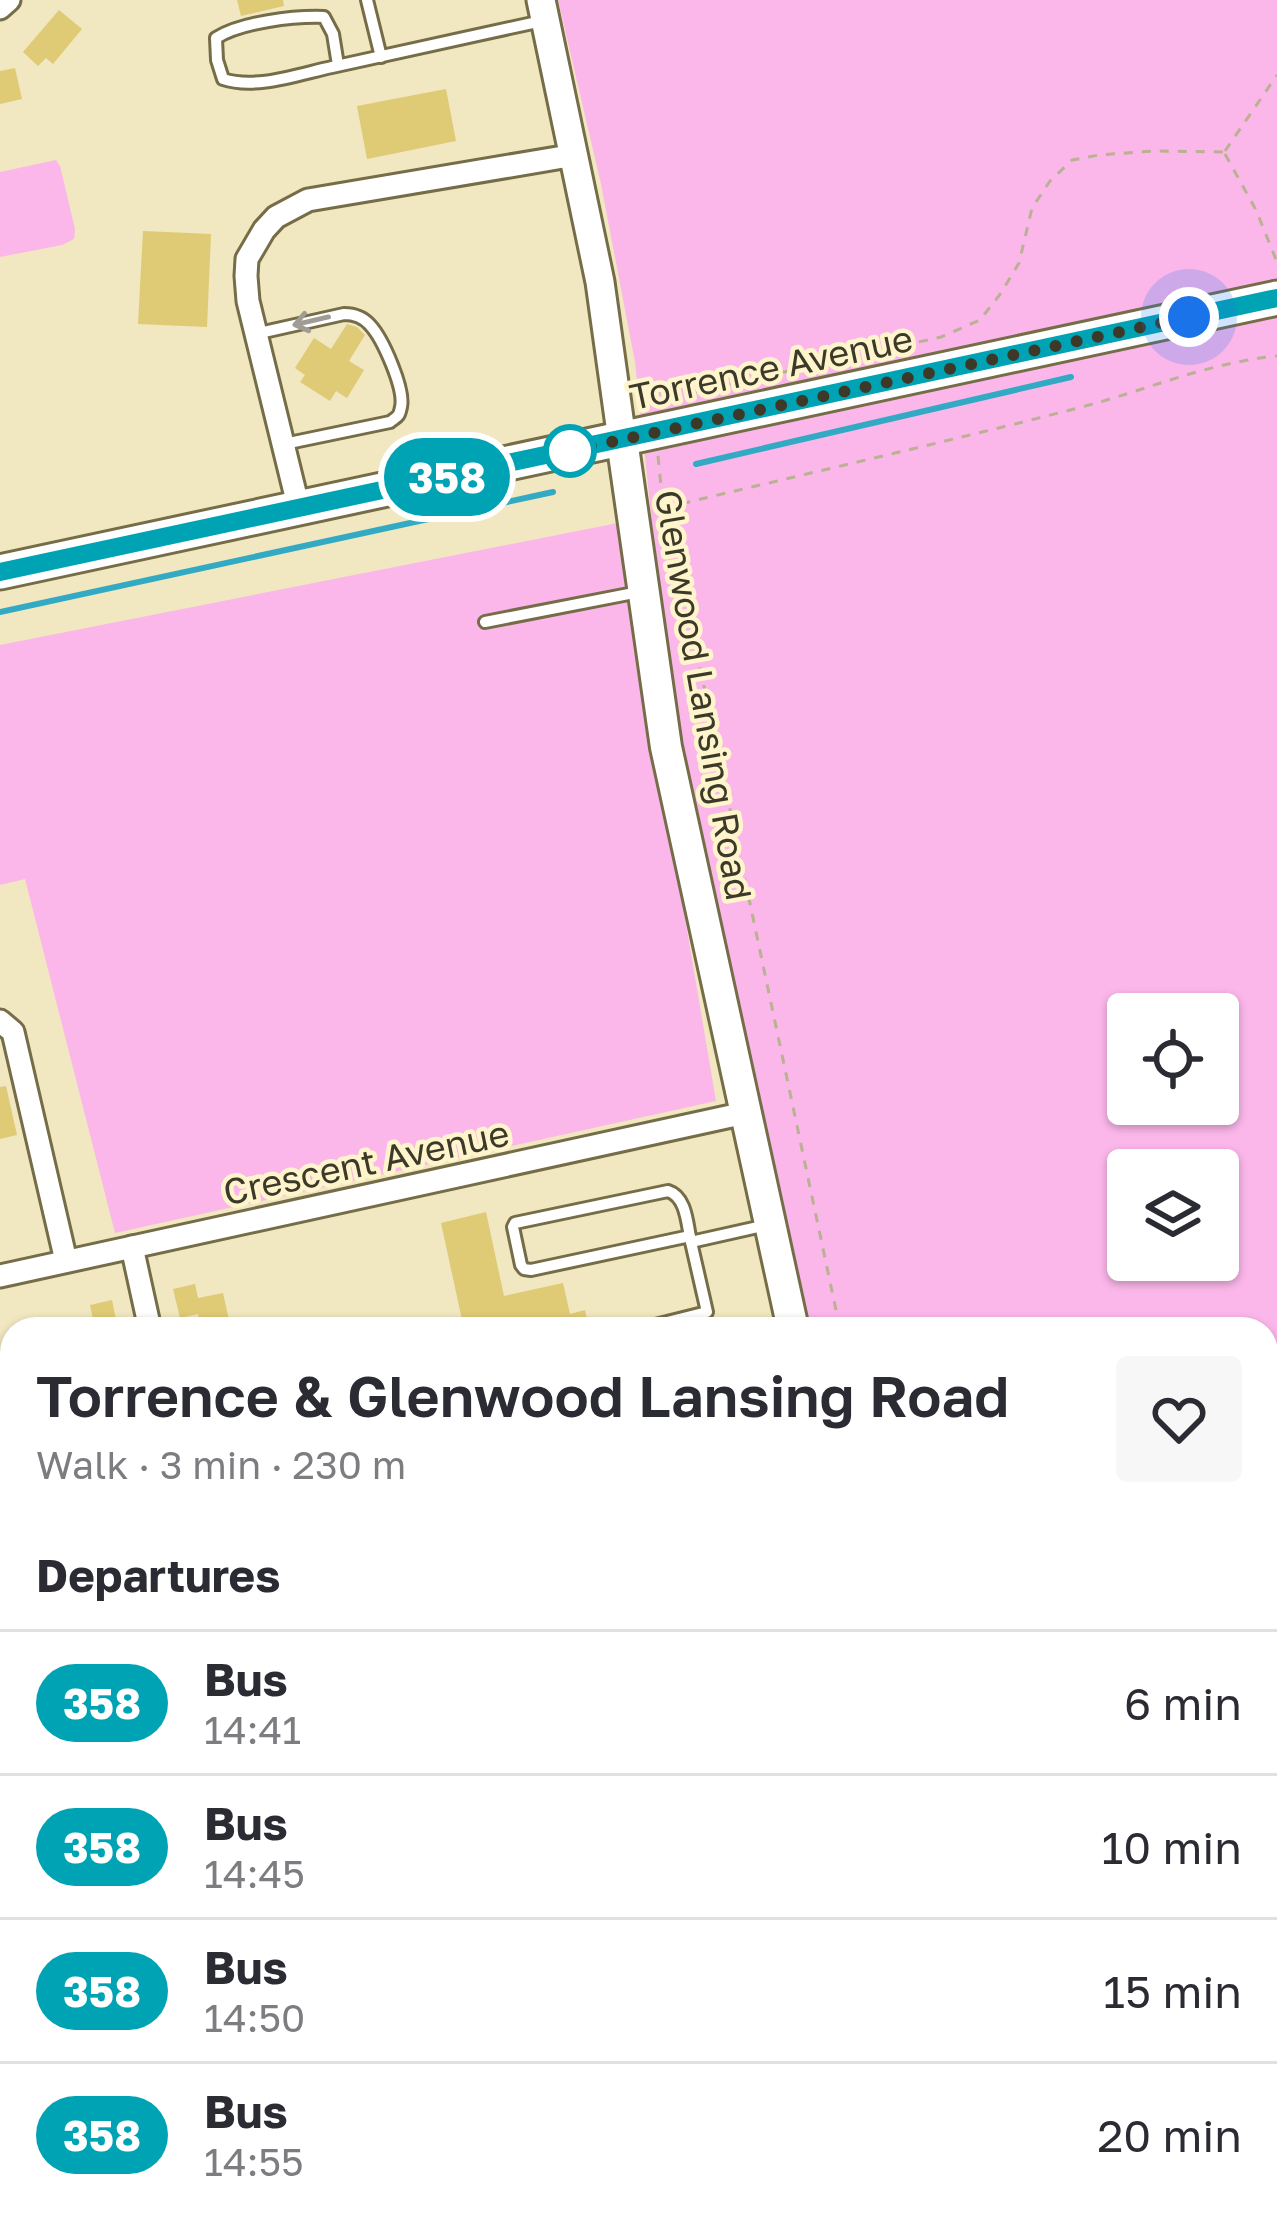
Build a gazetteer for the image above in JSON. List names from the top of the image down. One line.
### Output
{"streets":{"main road":["Torrence Avenue","Glenwood Lansing Road"],"street":["Crescent Avenue"]},"crossings":[["Torrence Avenue","Glenwood Lansing Road"],["Glenwood Lansing Road","Crescent Avenue"]],"lines":["bus line 358"],"page":{"on_map":"358","heading":[["Torrence & Glenwood Lansing Road","Walk · 3 min · 230 m"],"Departures"],"list":[{"mark":"358","name":"Bus","note":"14:41","value":"6 min"},{"mark":"358","name":"Bus","note":"14:45","value":"10 min"},{"mark":"358","name":"Bus","note":"14:50","value":"15 min"},{"mark":"358","name":"Bus","note":"14:55","value":"20 min"}]}}
